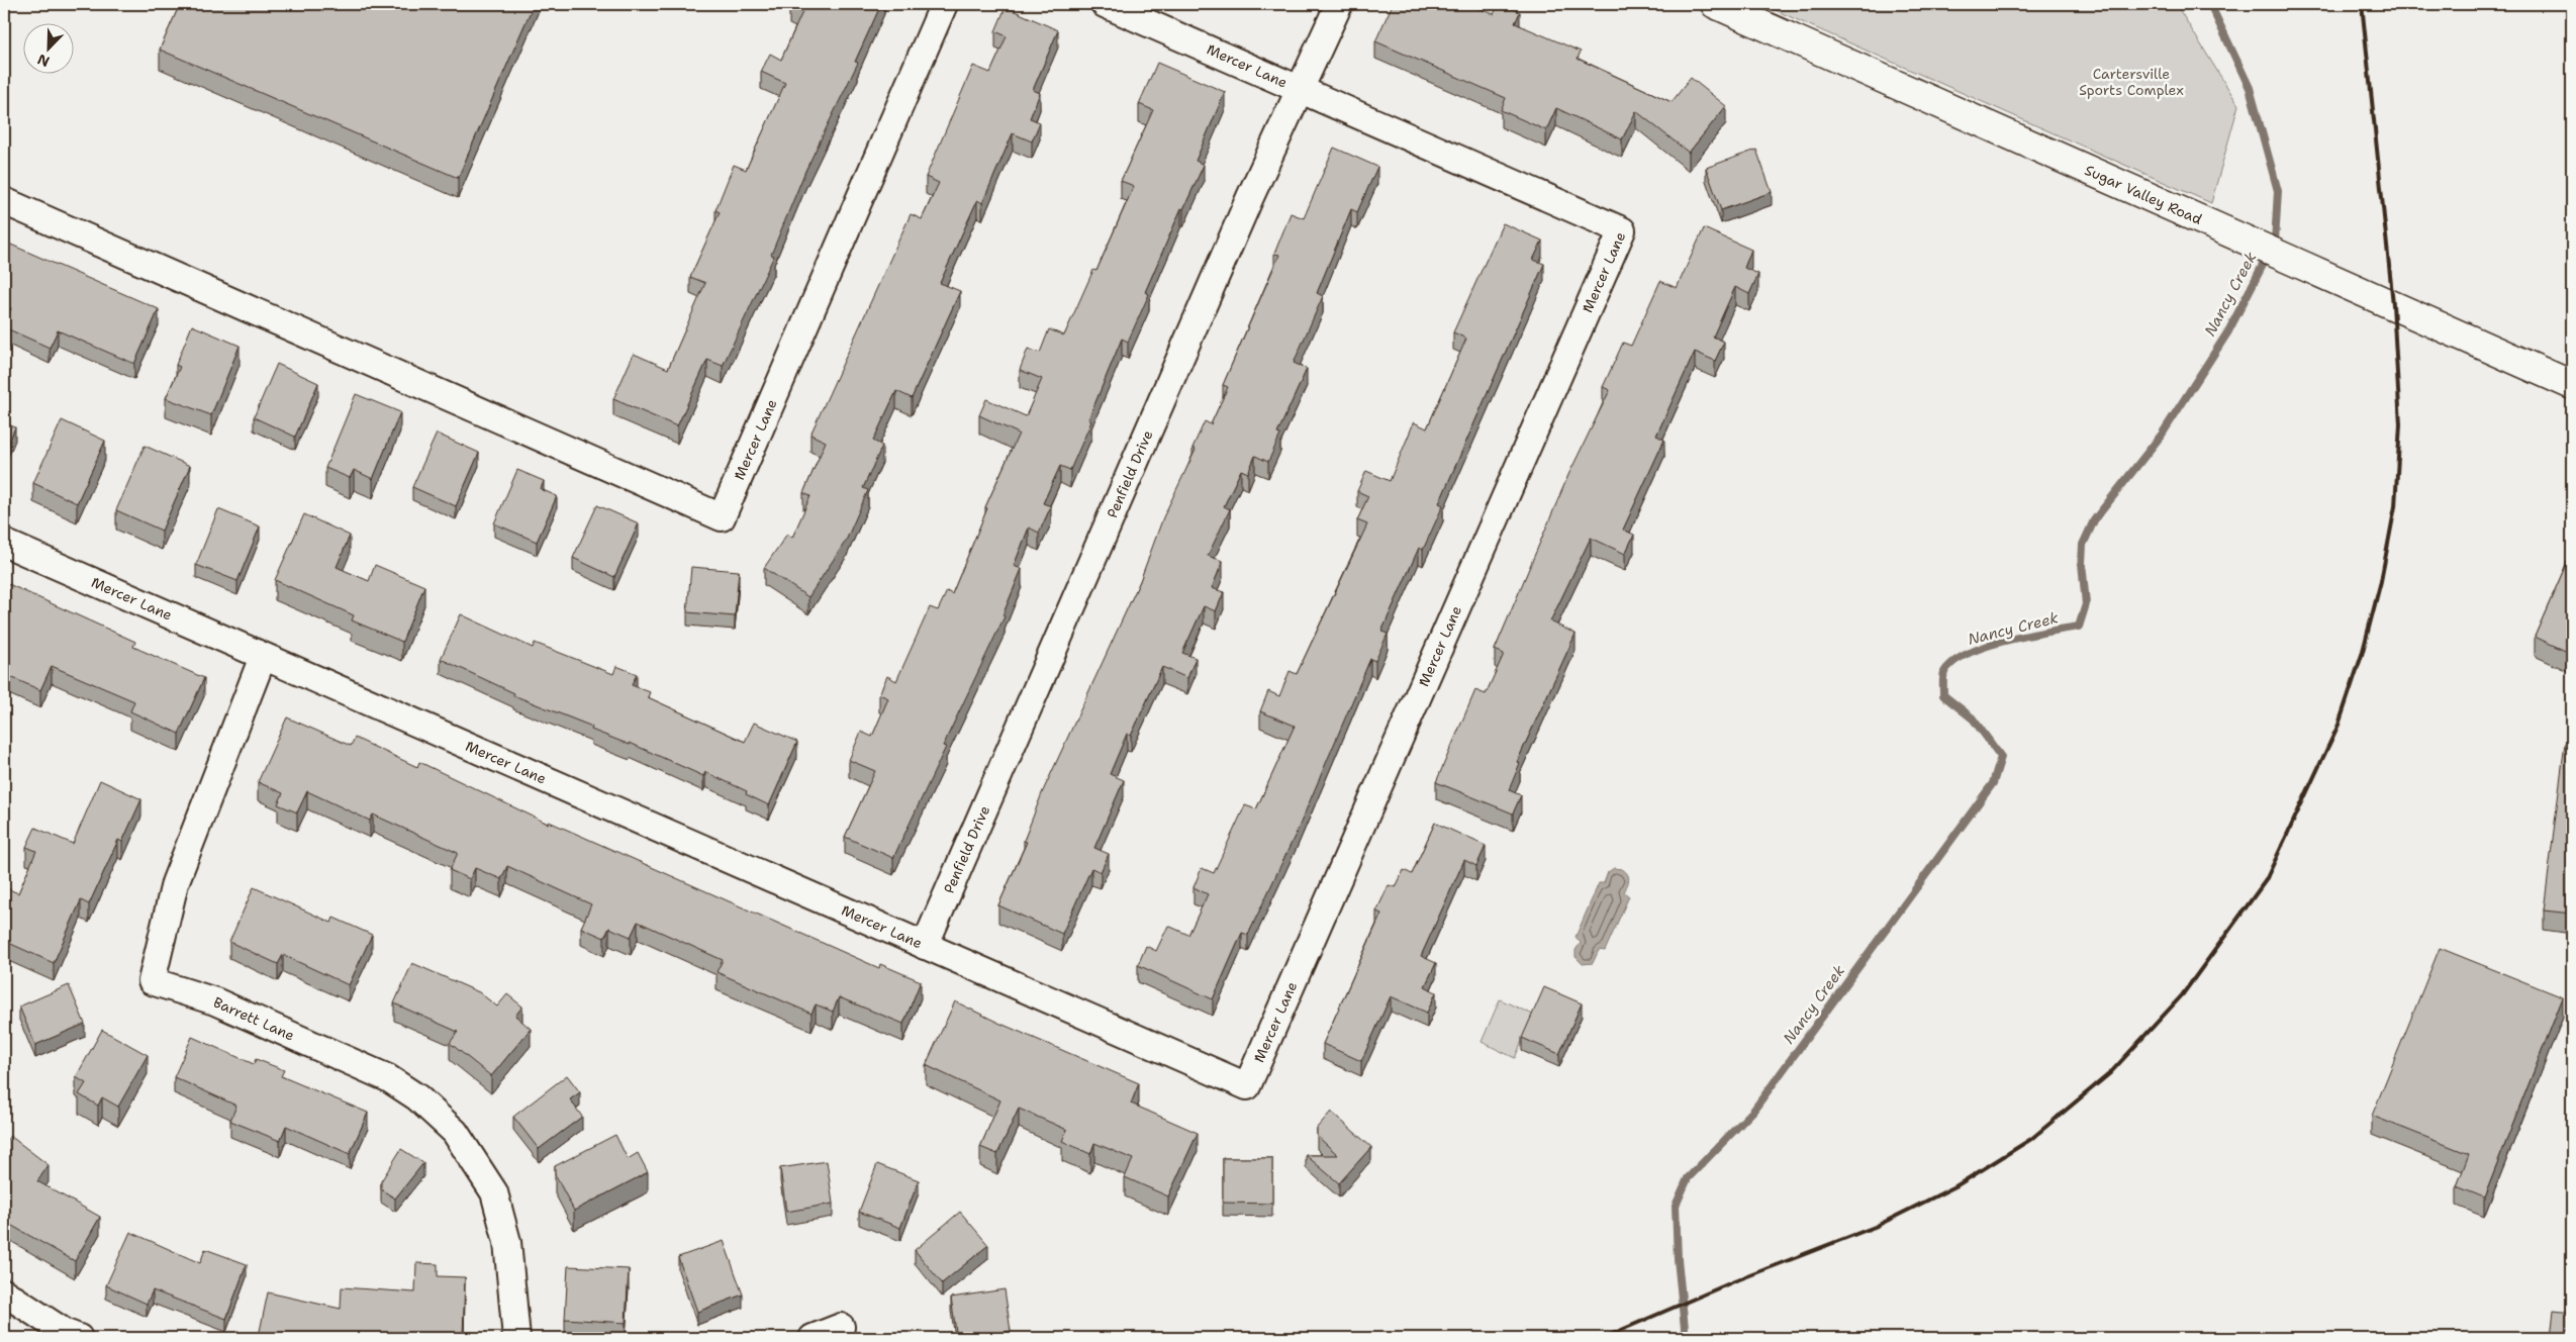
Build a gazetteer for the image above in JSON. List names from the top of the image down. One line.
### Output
{"streets":{"street":["Mercer Lane","Sugar Valley Road","Penfield Drive","Barrett Lane"]},"crossings":[["Mercer Lane","Penfield Drive"],["Mercer Lane","Barrett Lane"]],"water":["Nancy Creek"],"parks":["Cartersville Sports Complex"],"north":"bottom left"}
